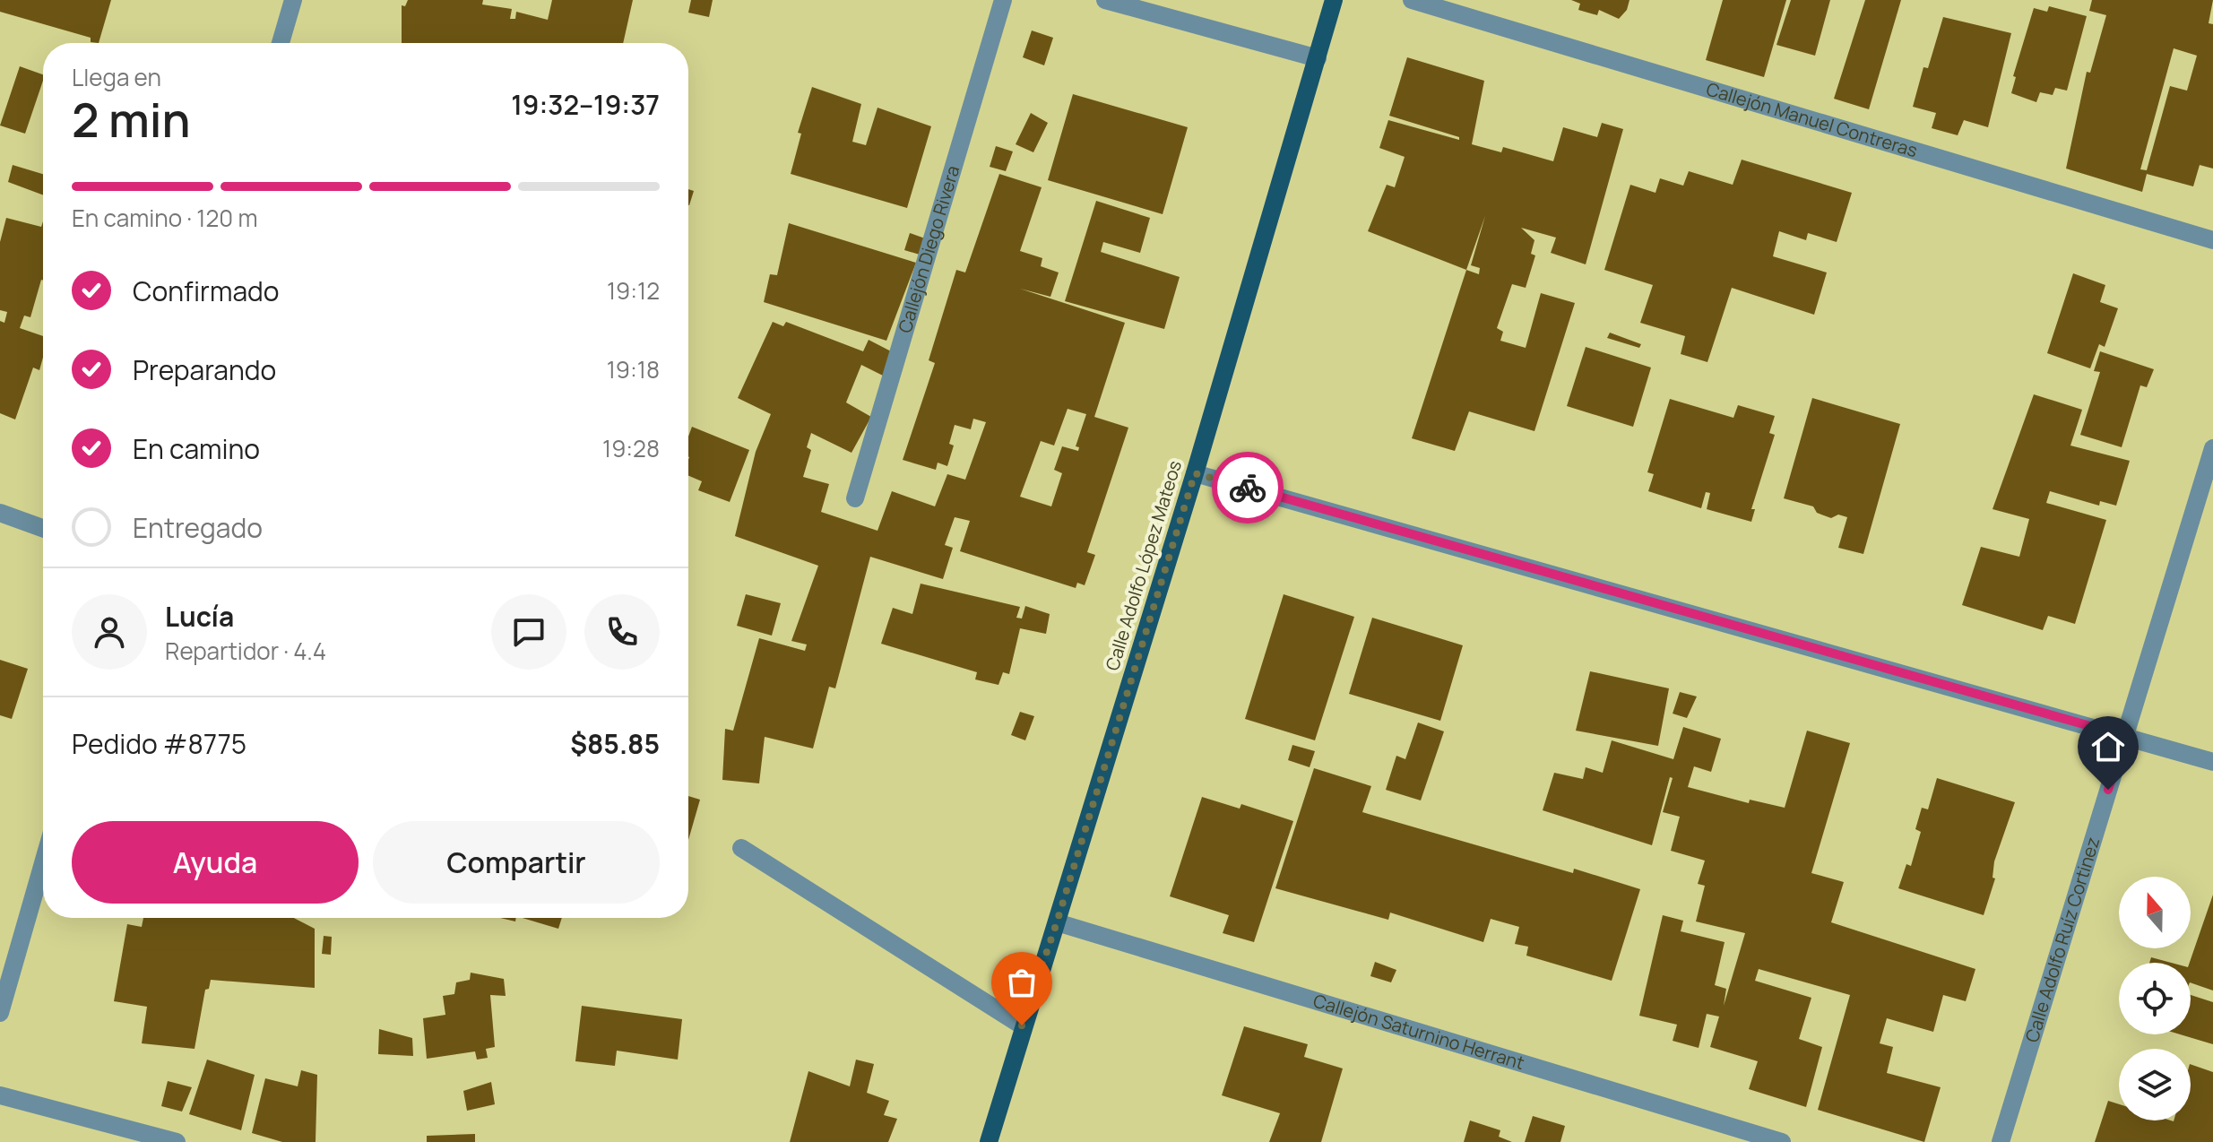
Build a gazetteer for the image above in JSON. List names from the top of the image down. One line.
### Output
{"streets":{"main road":["Calle Adolfo López Mateos"],"street":["Callejón Manuel Contreras","Callejón Diego Rivera","Calle Adolfo Ruíz Cortinez","Callejón Saturnino Herrant"]},"crossings":[["Calle Adolfo López Mateos","Callejón Saturnino Herrant"]],"north":"top","page":{"heading":["2 min","Llega en","19:32–19:37"],"panel":["Lucía","Repartidor · 4.4","Pedido #8775","$85.85"],"bar":"En camino · 120 m","list":[["Confirmado","19:12"],["Preparando","19:18"],["En camino","19:28"],"Entregado"],"buttons":["Ayuda","Compartir"]}}
